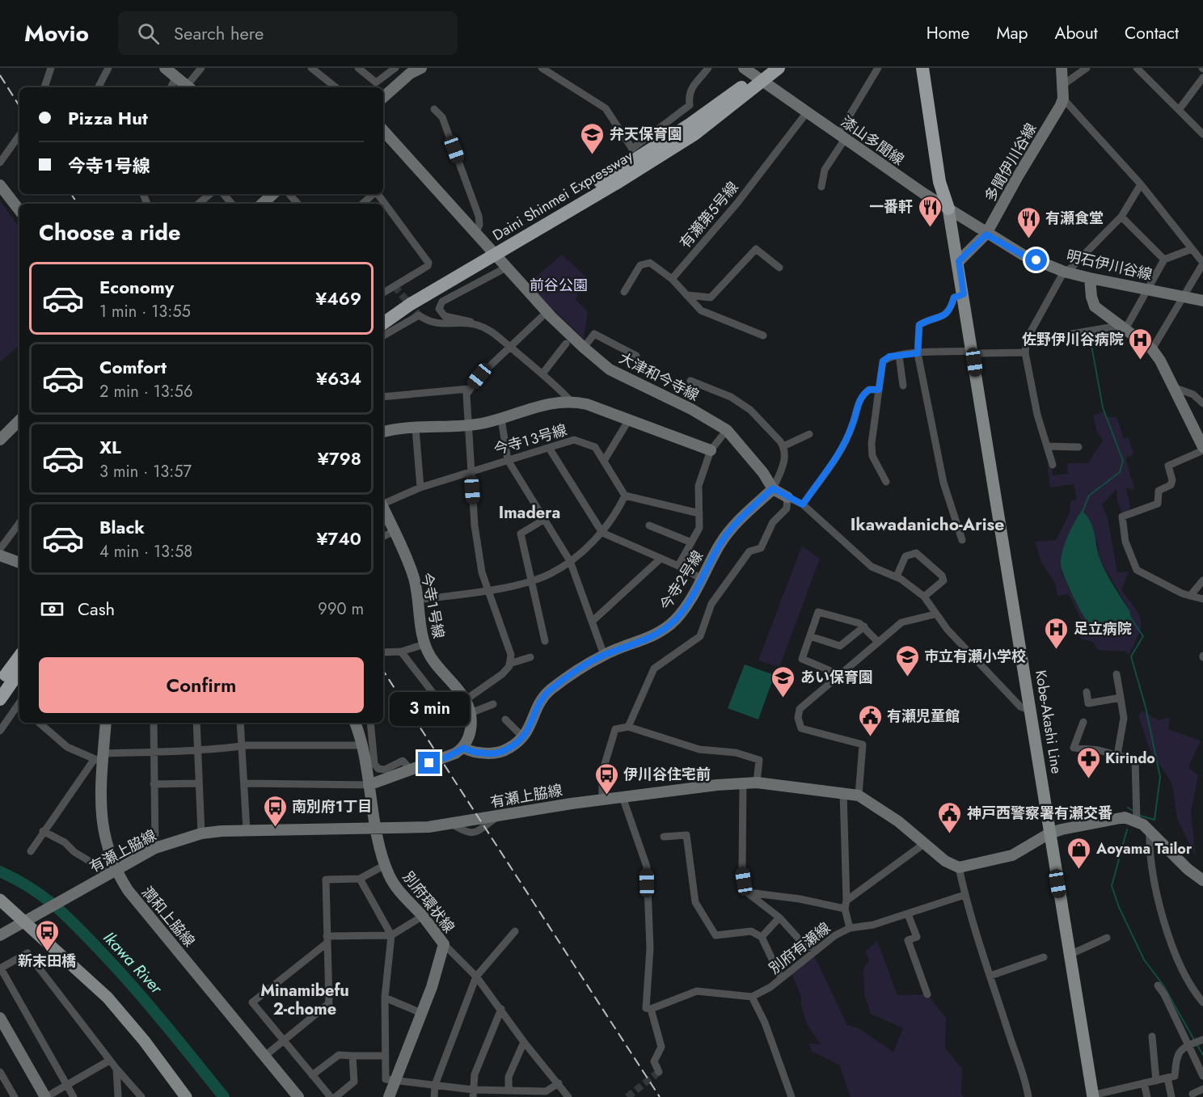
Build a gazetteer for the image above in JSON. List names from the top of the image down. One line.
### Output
{"streets":{"highway":["Daini Shinmei Expressway"],"main road":["Kobe-Akashi Line"],"street":["漆山多聞線","多聞伊川谷線","有瀬第５号線","明石伊川谷線","大津和今寺線","今寺１３号線","今寺２号線","今寺１号線","有瀬上脇線","別府環状線","潤和上脇線","別府有瀬線"]},"crossings":[["漆山多聞線","多聞伊川谷線"],["漆山多聞線","有瀬第５号線"],["漆山多聞線","明石伊川谷線"],["漆山多聞線","Kobe-Akashi Line"],["多聞伊川谷線","明石伊川谷線"],["多聞伊川谷線","Kobe-Akashi Line"],["大津和今寺線","今寺２号線"],["今寺２号線","今寺１号線"],["有瀬上脇線","別府環状線"],["有瀬上脇線","潤和上脇線"]],"districts":["Imadera","Ikawadanicho-Arise","Minamibefu 2-chome"],"water":["Ikawa River"],"parks":["前谷公園"],"places":{"school or university":["弁天保育園","市立有瀬小学校","あい保育園"],"restaurant":["一番軒","有瀬食堂"],"hospital":["佐野伊川谷病院","足立病院"],"public building":["有瀬児童館","神戸西警察署有瀬交番"],"pharmacy":["Kirindo"],"bus stop":["伊川谷住宅前","南別府1丁目","新末田橋"],"shop":["Aoyama Tailor"]},"page":{"header":"Movio","search":"Search here","nav":["Home","Map","About","Contact"],"banner":["Pizza Hut","今寺１号線"],"heading":"Choose a ride","list":[{"name":"Economy","note":"1 min · 13:55","value":"¥469"},{"name":"Comfort","note":"2 min · 13:56","value":"¥634"},{"name":"XL","note":"3 min · 13:57","value":"¥798"},{"name":"Black","note":"4 min · 13:58","value":"¥740"}],"pay":["Cash","990 m"],"buttons":"Confirm","bubble":"3 min"}}
